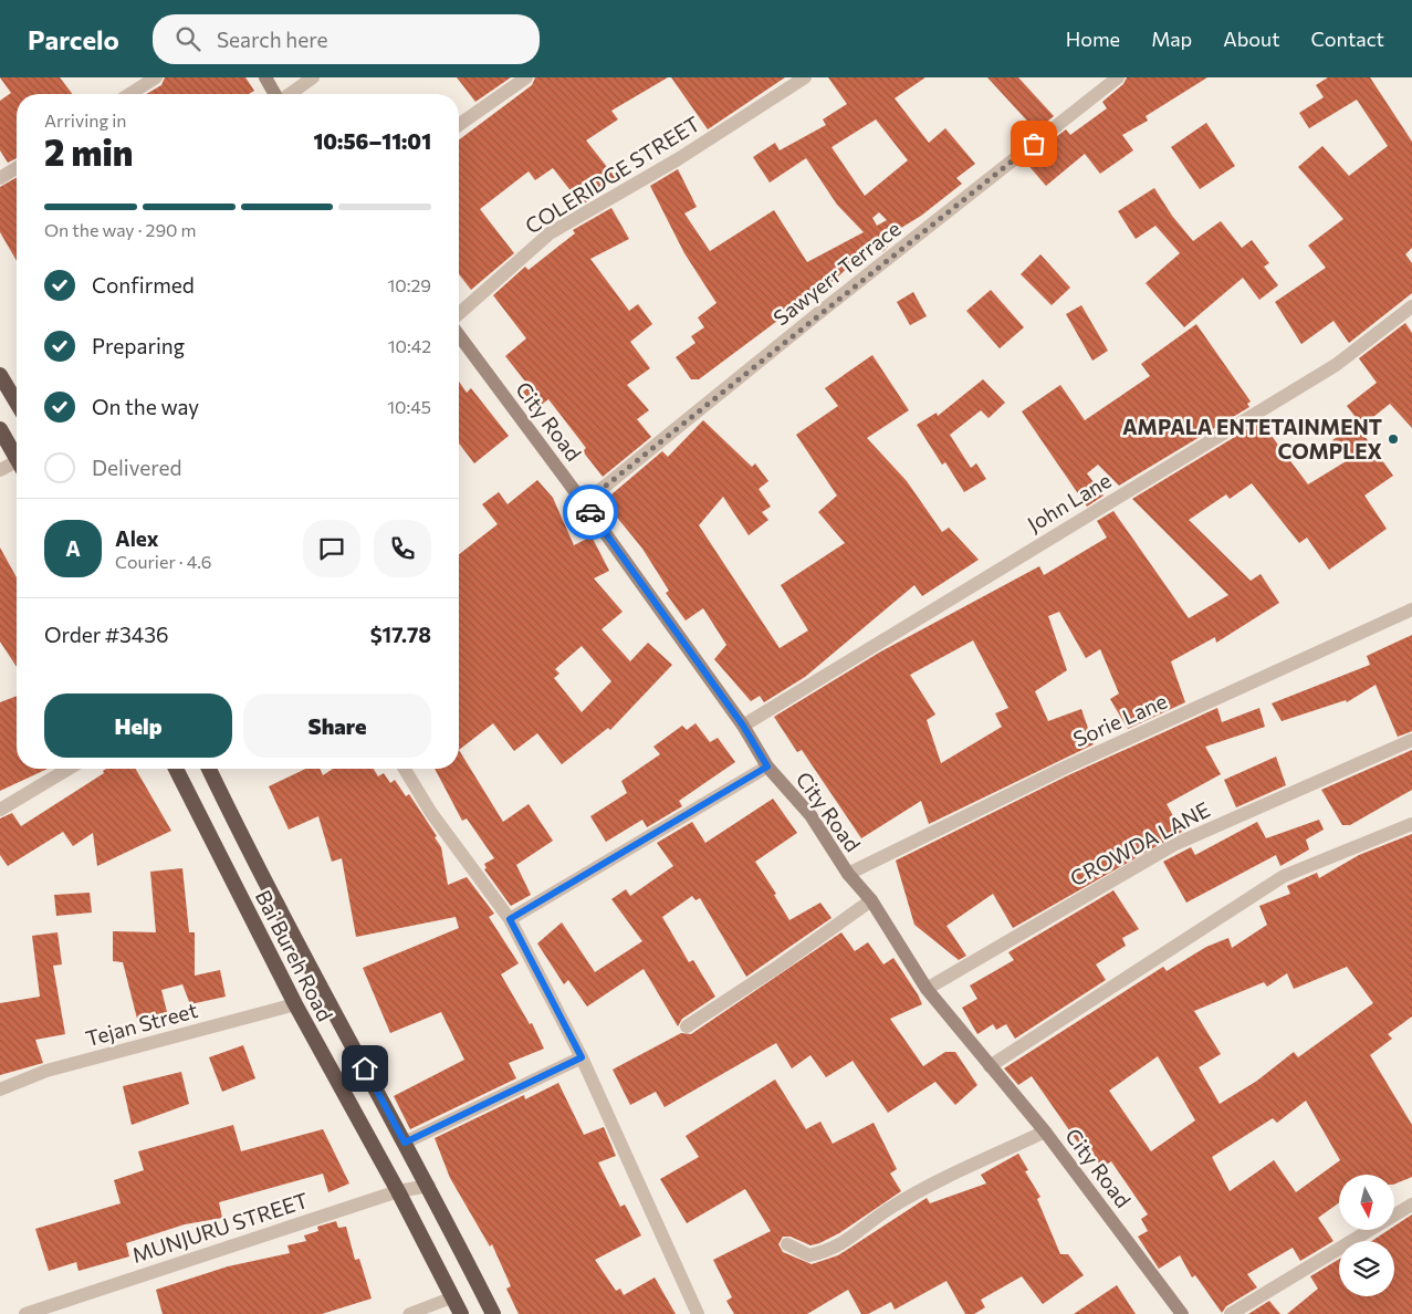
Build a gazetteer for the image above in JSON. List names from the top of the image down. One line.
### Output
{"streets":{"highway":["Bai Bureh Road"],"main road":["City Road"],"street":["COLERIDGE STREET","Sawyerr Terrace","John Lane","Sorie Lane","CROWDA LANE","Tejan Street","MUNJURU STREET"]},"crossings":[["Sawyerr Terrace","City Road"],["City Road","John Lane"],["City Road","Sorie Lane"],["City Road","CROWDA LANE"],["Bai Bureh Road","Tejan Street"],["Bai Bureh Road","MUNJURU STREET"]],"places":["AMPALA ENTETAINMENT COMPLEX"],"north":"bottom","page":{"header":"Parcelo","search":"Search here","nav":["Home","Map","About","Contact"],"heading":["2 min","Arriving in","10:56–11:01"],"panel":["Alex","Courier · 4.6","Order #3436","$17.78"],"bar":"On the way · 290 m","list":[["Confirmed","10:29"],["Preparing","10:42"],["On the way","10:45"],"Delivered"],"round":"A","buttons":["Help","Share"]}}
